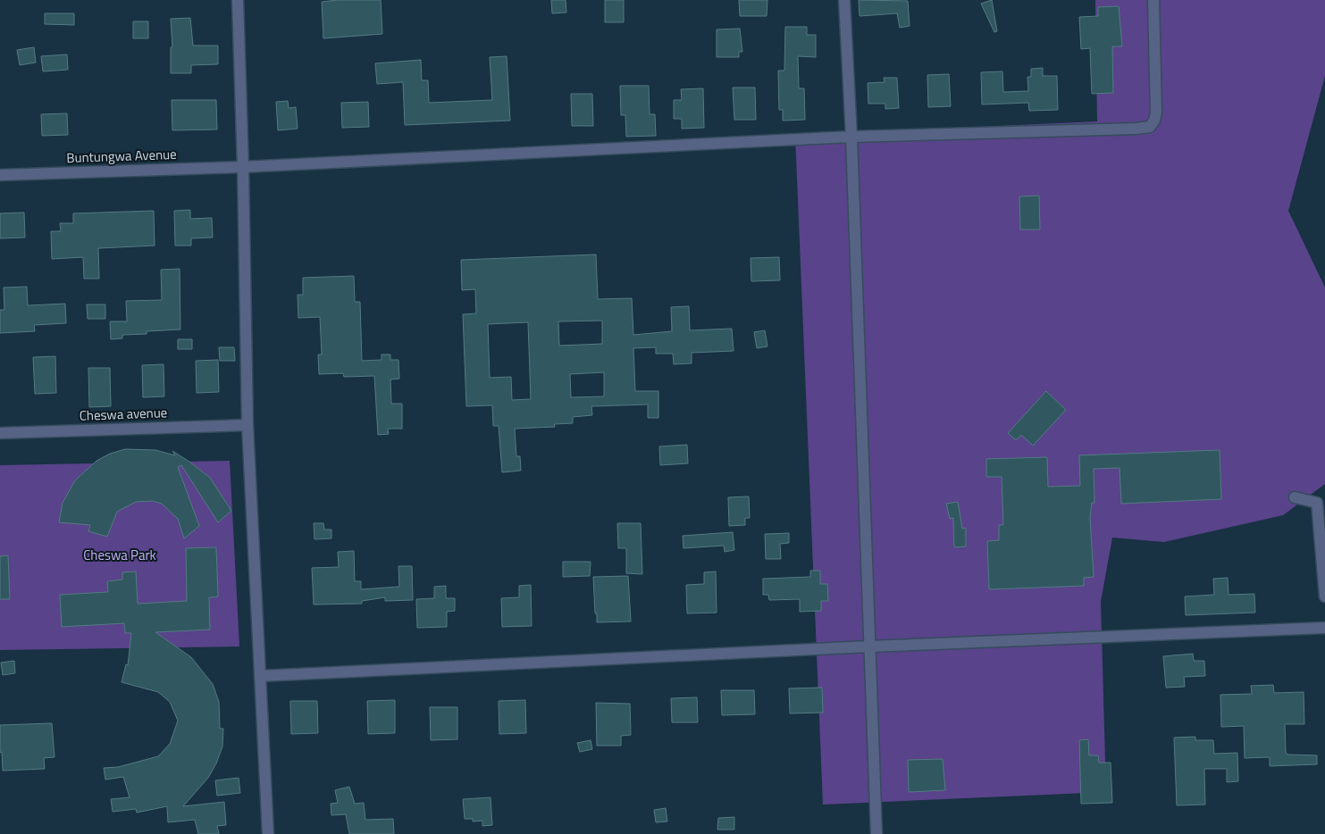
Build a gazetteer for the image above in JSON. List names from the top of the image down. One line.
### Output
{"streets":{"street":["Buntungwa Avenue","Cheswa avenue"]},"parks":["Cheswa Park"]}
